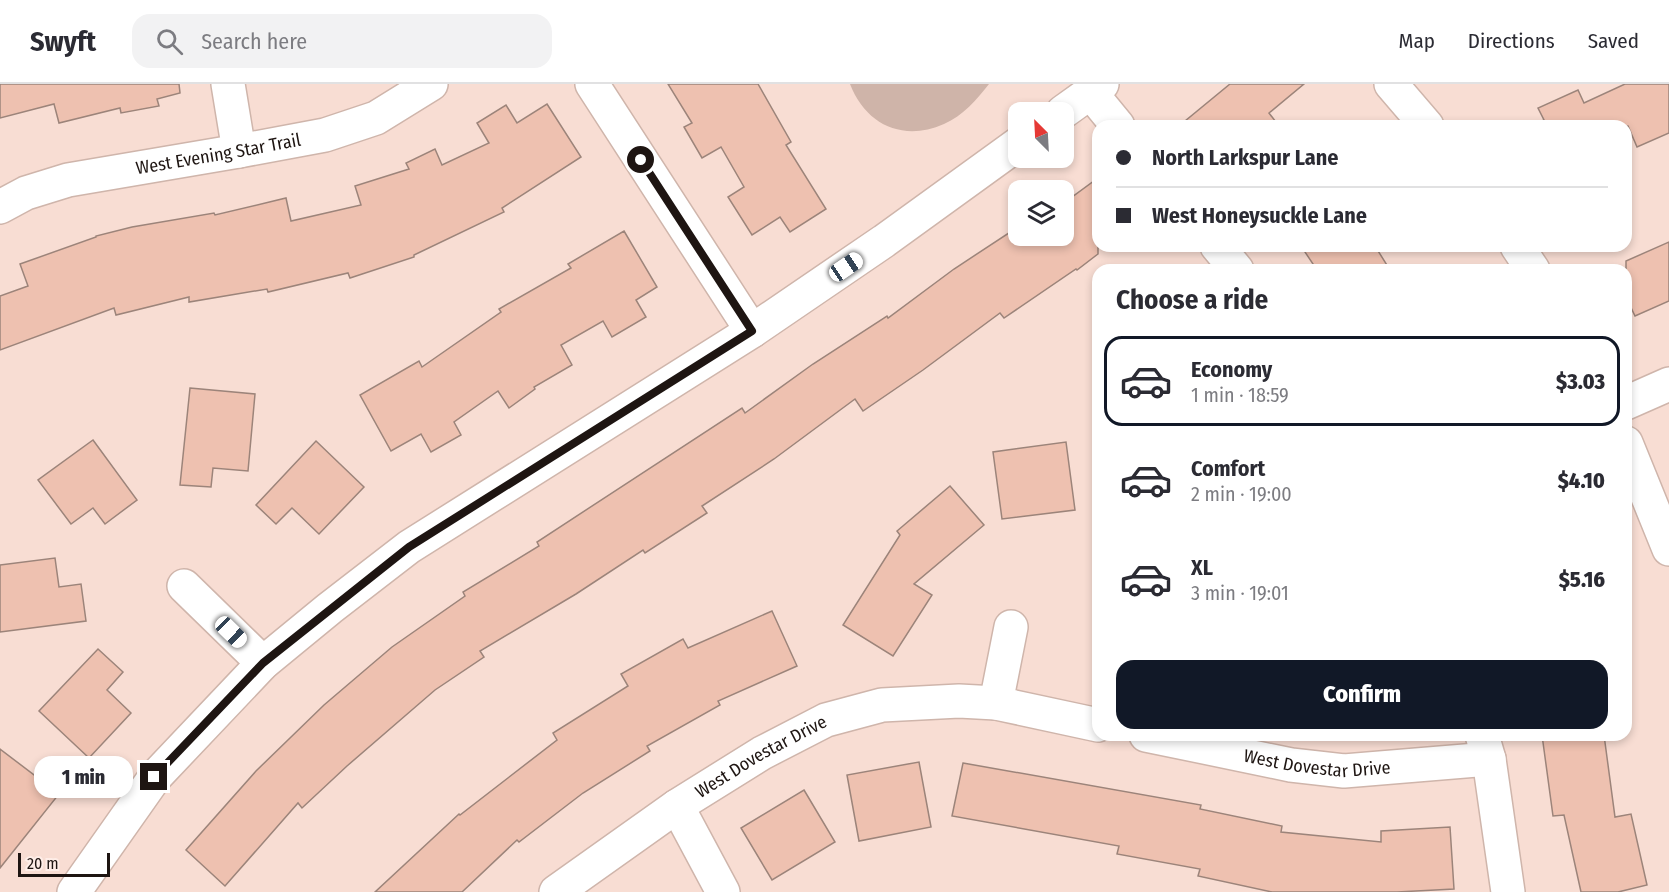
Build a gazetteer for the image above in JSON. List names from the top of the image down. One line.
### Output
{"streets":{"street":["West Evening Star Trail","West Dovestar Drive"]},"scale_bar":"20 m","north":"top left","page":{"header":"Swyft","search":"Search here","nav":["Map","Directions","Saved"],"banner":["North Larkspur Lane","West Honeysuckle Lane"],"heading":"Choose a ride","list":[{"name":"Economy","note":"1 min · 18:59","value":"$3.03"},{"name":"Comfort","note":"2 min · 19:00","value":"$4.10"},{"name":"XL","note":"3 min · 19:01","value":"$5.16"}],"buttons":"Confirm","bubble":"1 min","scale":"20 m"}}
